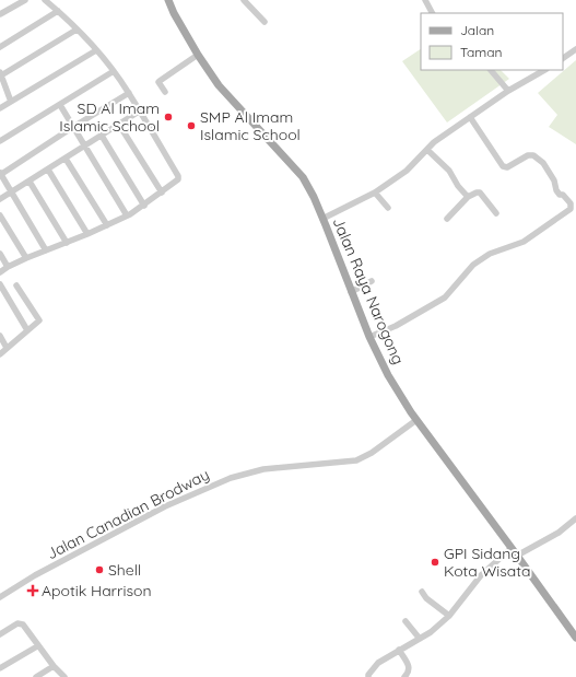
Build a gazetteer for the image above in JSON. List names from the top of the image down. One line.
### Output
{"streets":{"main road":["Jalan Raya Narogong"],"street":["Jalan Canadian Brodway"]},"crossings":[["Jalan Raya Narogong","Jalan Canadian Brodway"]],"places":{"other":["SD Al Imam Islamic School","SMP Al Imam Islamic School","GPI Sidang Kota Wisata","Shell"],"health":["Apotik Harrison"]},"legend":["Jalan","Taman"]}
